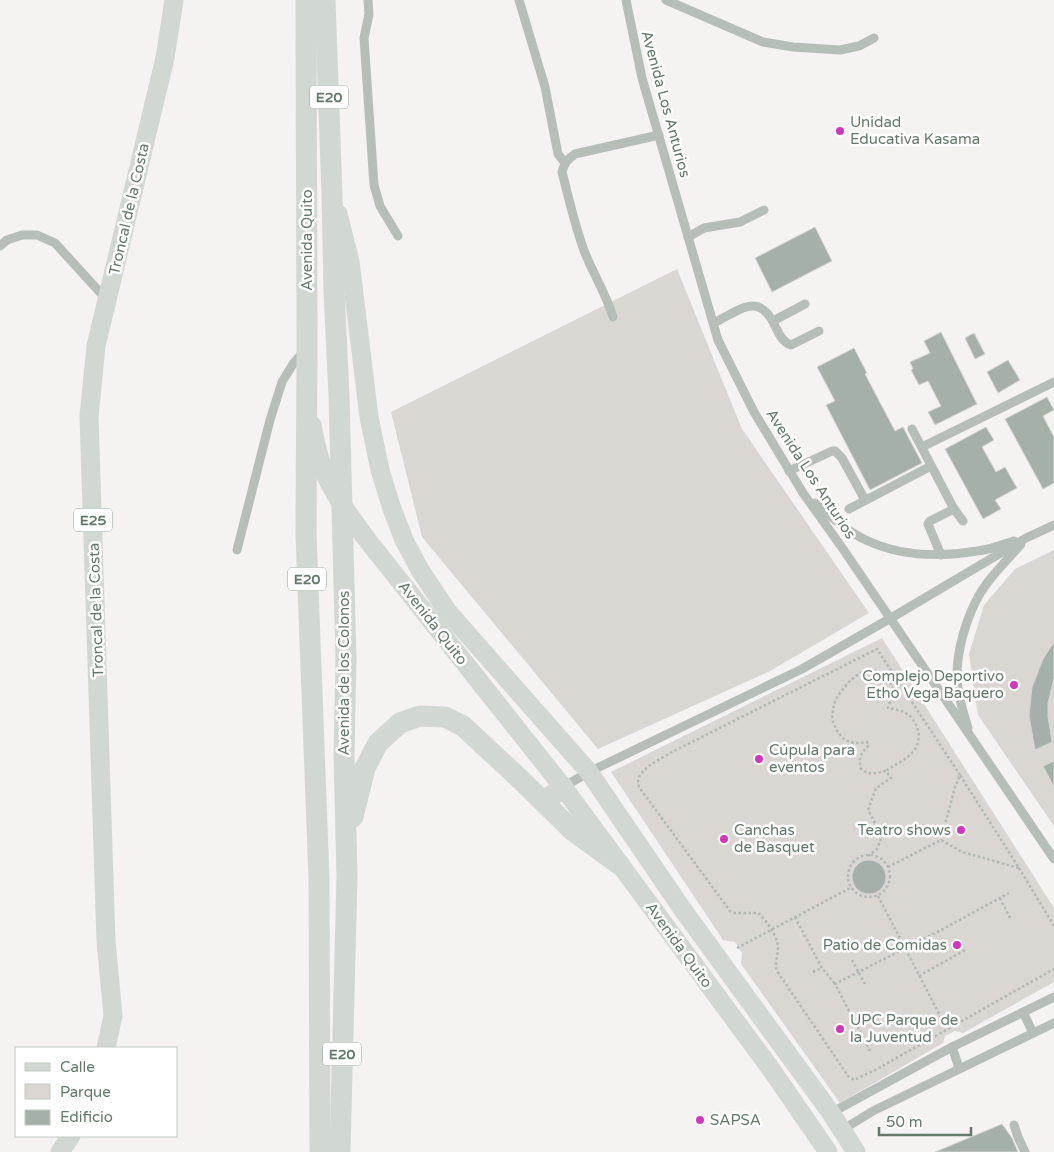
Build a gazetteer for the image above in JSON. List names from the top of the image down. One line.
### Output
{"streets":{"highway":["E20","Avenida Quito","Avenida de los Colonos"],"main road":["Troncal de la Costa","E25"],"street":["Avenida Los Anturios"]},"crossings":[["Avenida Quito","Avenida de los Colonos"]],"places":["Unidad Educativa Kasama","Complejo Deportivo Etho Vega Baquero","Cúpula para eventos","Teatro shows","Canchas de Basquet","Patio de Comidas","UPC Parque de la Juventud","SAPSA"],"legend":["Calle","Parque","Edificio"],"scale_bar":"50 m"}
